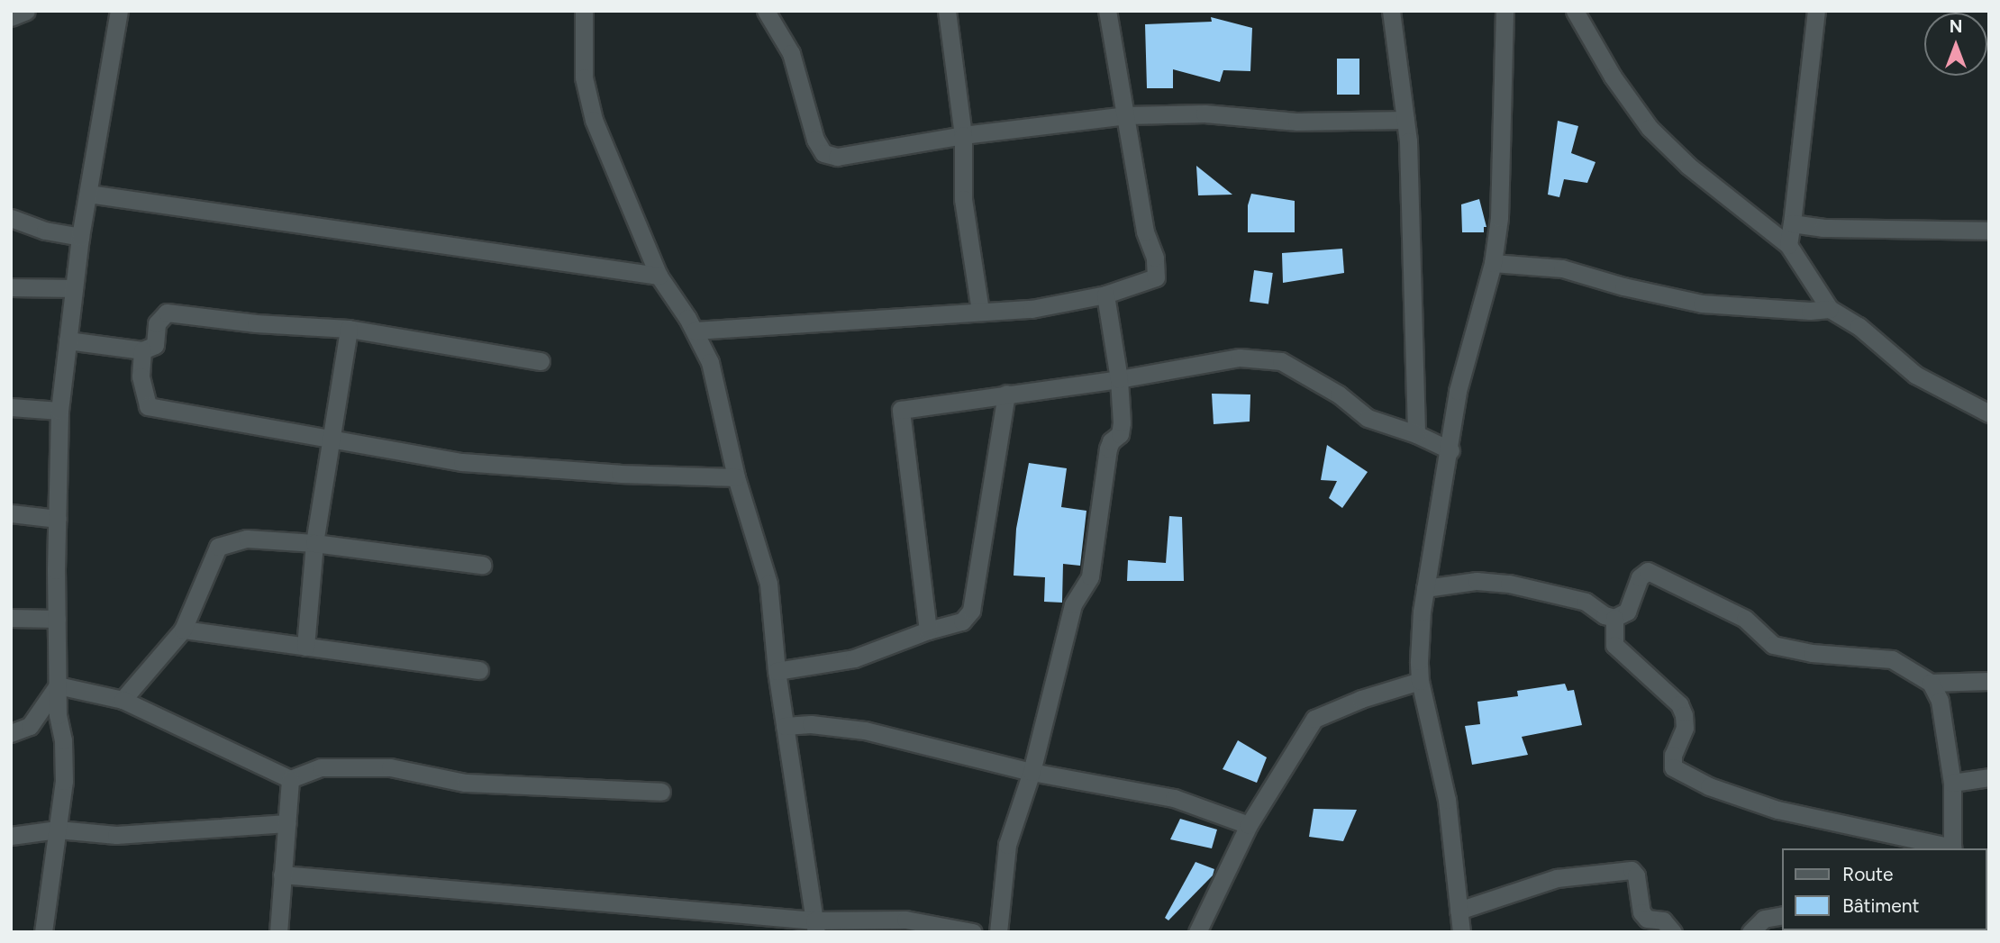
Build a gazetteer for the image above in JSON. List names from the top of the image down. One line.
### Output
{"legend":["Route","Bâtiment"],"north":"top"}
